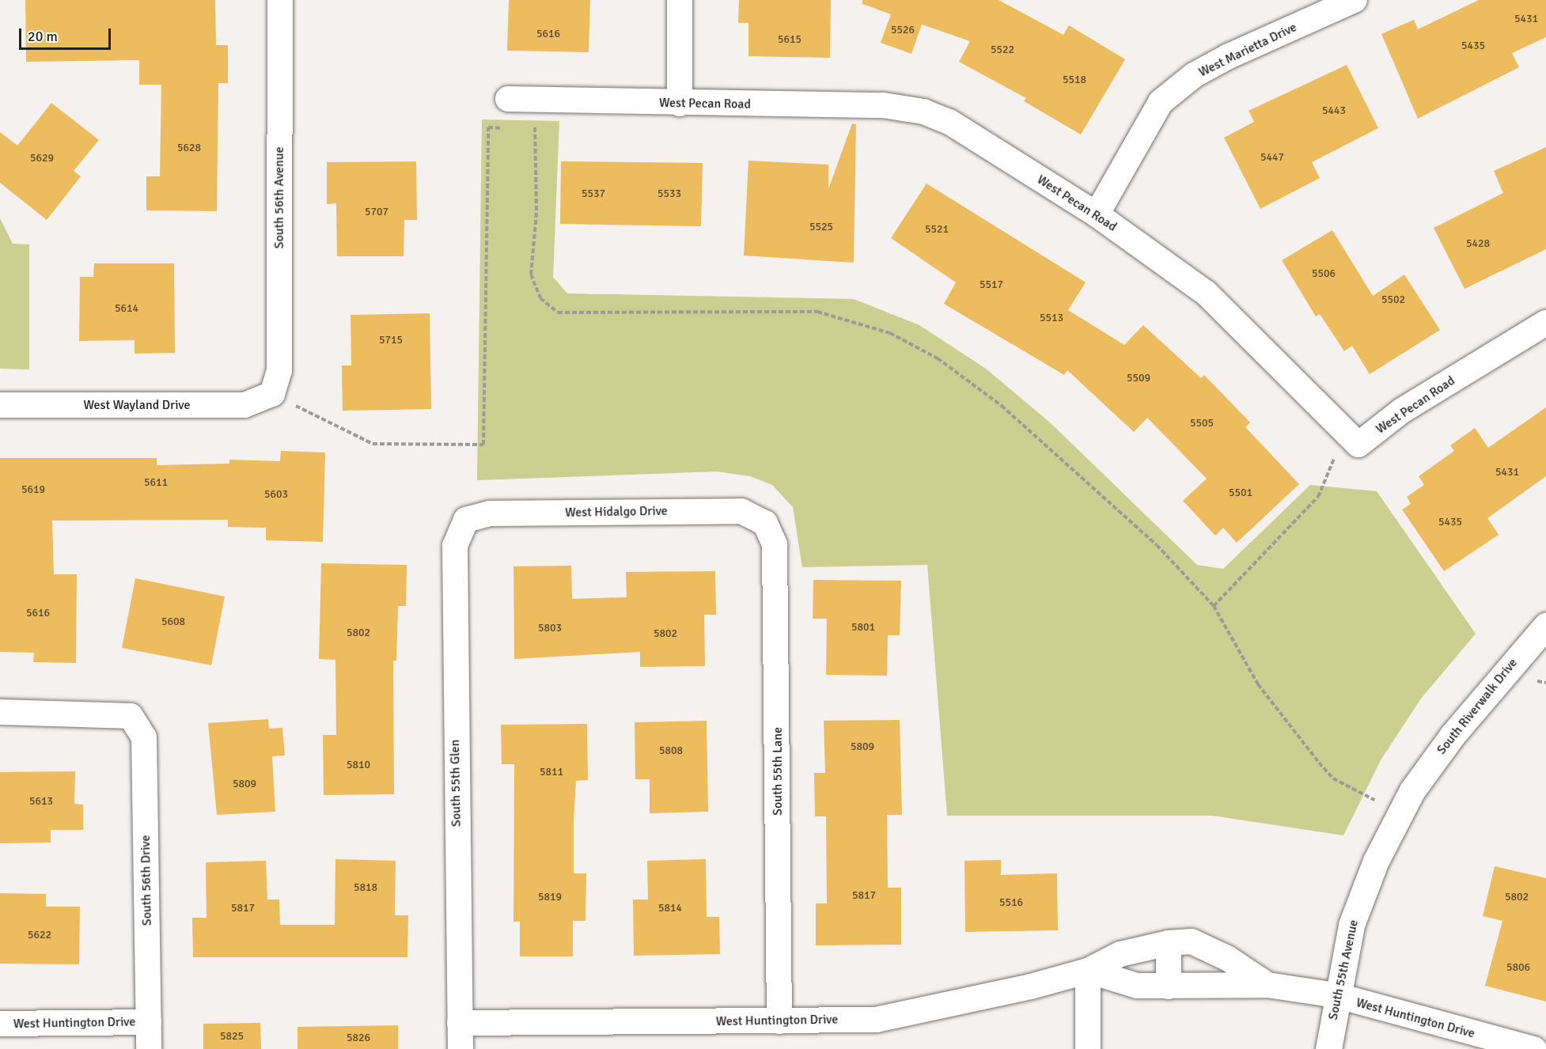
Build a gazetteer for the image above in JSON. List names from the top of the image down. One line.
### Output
{"streets":{"street":["West Marietta Drive","West Pecan Road","South 56th Avenue","West Wayland Drive","West Hidalgo Drive","South Riverwalk Drive","South 55th Lane","South 55th Glen","South 56th Drive","South 55th Avenue","West Huntington Drive"]},"crossings":[["West Marietta Drive","West Pecan Road"],["South 56th Avenue","West Wayland Drive"],["West Hidalgo Drive","South 55th Lane"],["West Hidalgo Drive","South 55th Glen"],["South Riverwalk Drive","South 55th Avenue"],["South 55th Lane","West Huntington Drive"],["South 55th Glen","West Huntington Drive"],["South 56th Drive","West Huntington Drive"],["South 55th Avenue","West Huntington Drive"]],"house_numbers":["5431","5526","5616","5615","5435","5522","5518","5443","5628","5447","5629","5537","5533","5707","5525","5521","5428","5506","5517","5502","5614","5513","5715","5509","5505","5431","5611","5619","5501","5603","5435","5616","5608","5801","5803","5802","5802","5809","5808","5810","5811","5809","5613","5818","5817","5819","5802","5516","5817","5814","5622","5806","5825","5826"],"scale_bar":"20 m"}
